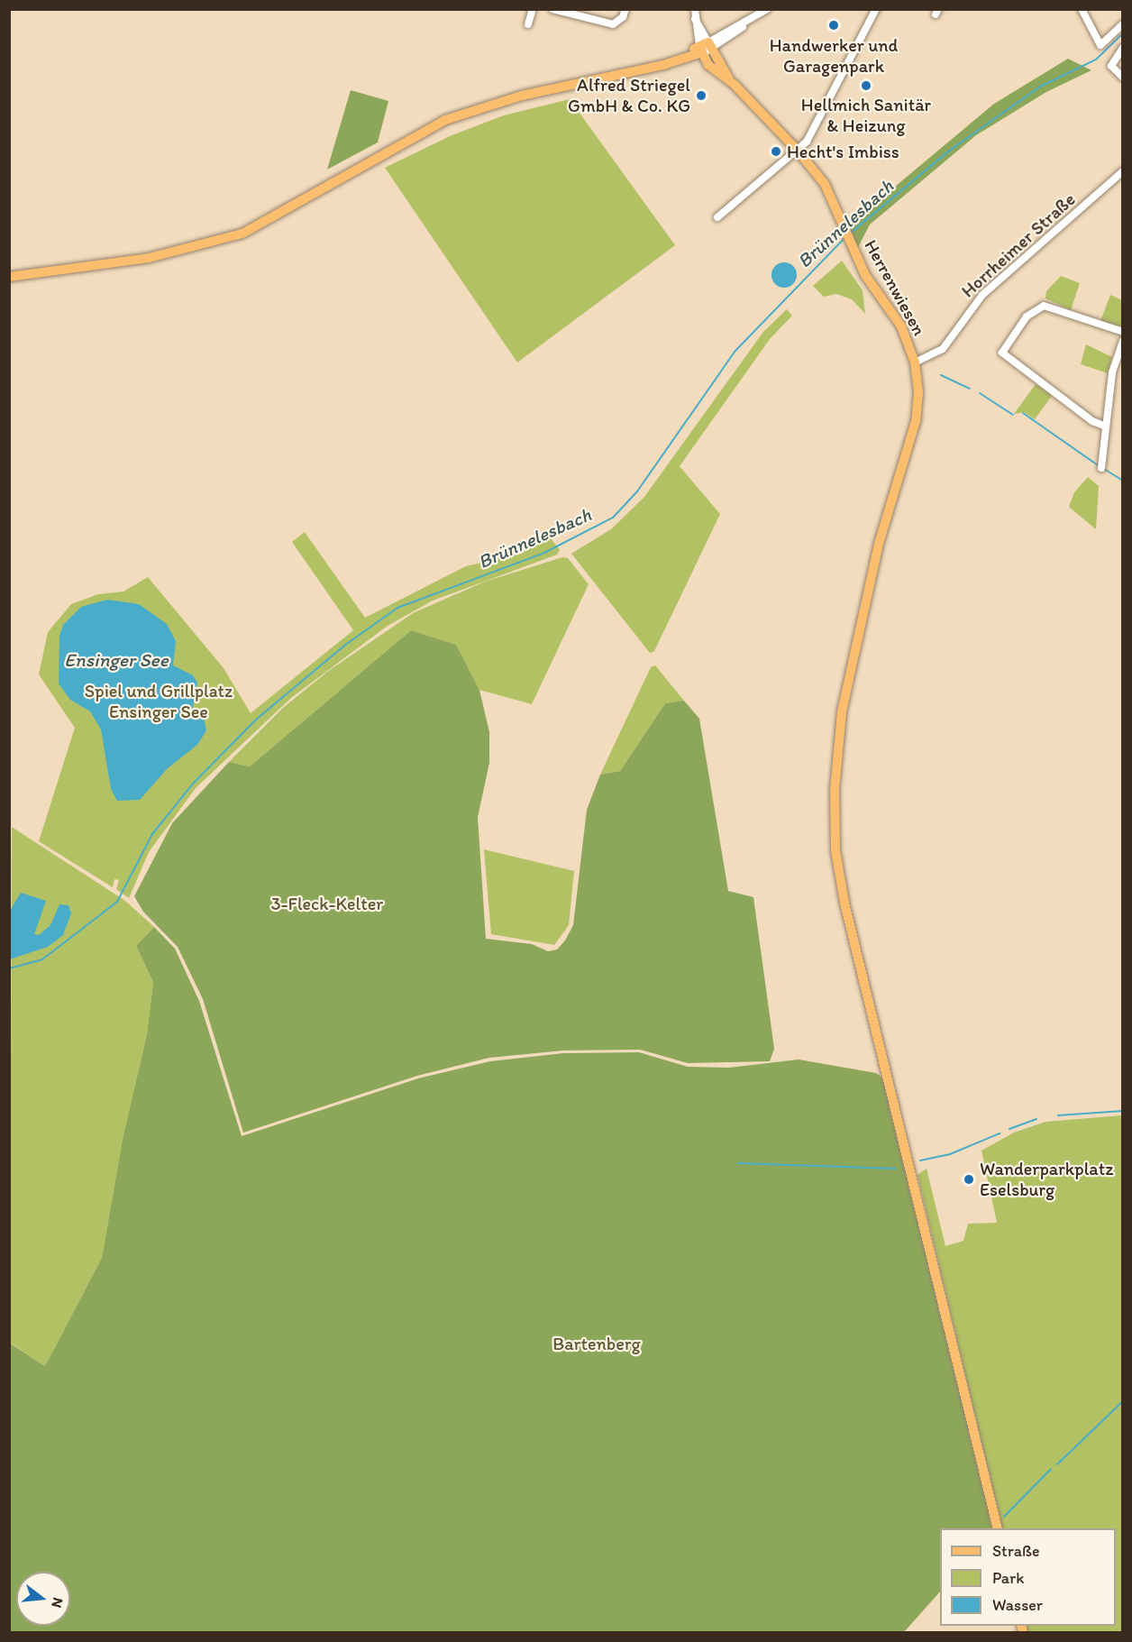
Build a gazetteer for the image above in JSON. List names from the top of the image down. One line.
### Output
{"streets":{"main road":["Herrenwiesen"],"street":["Horrheimer Straße"]},"crossings":[["Horrheimer Straße","Herrenwiesen"]],"water":["Brünnelesbach","Ensinger See"],"parks":["Spiel und Grillplatz Ensinger See","3-Fleck-Kelter","Bartenberg"],"places":["Handwerker und Garagenpark","Hellmich Sanitär & Heizung","Alfred Striegel GmbH & Co. KG","Hecht's Imbiss","Wanderparkplatz Eselsburg"],"legend":["Straße","Park","Wasser"],"north":"right"}
